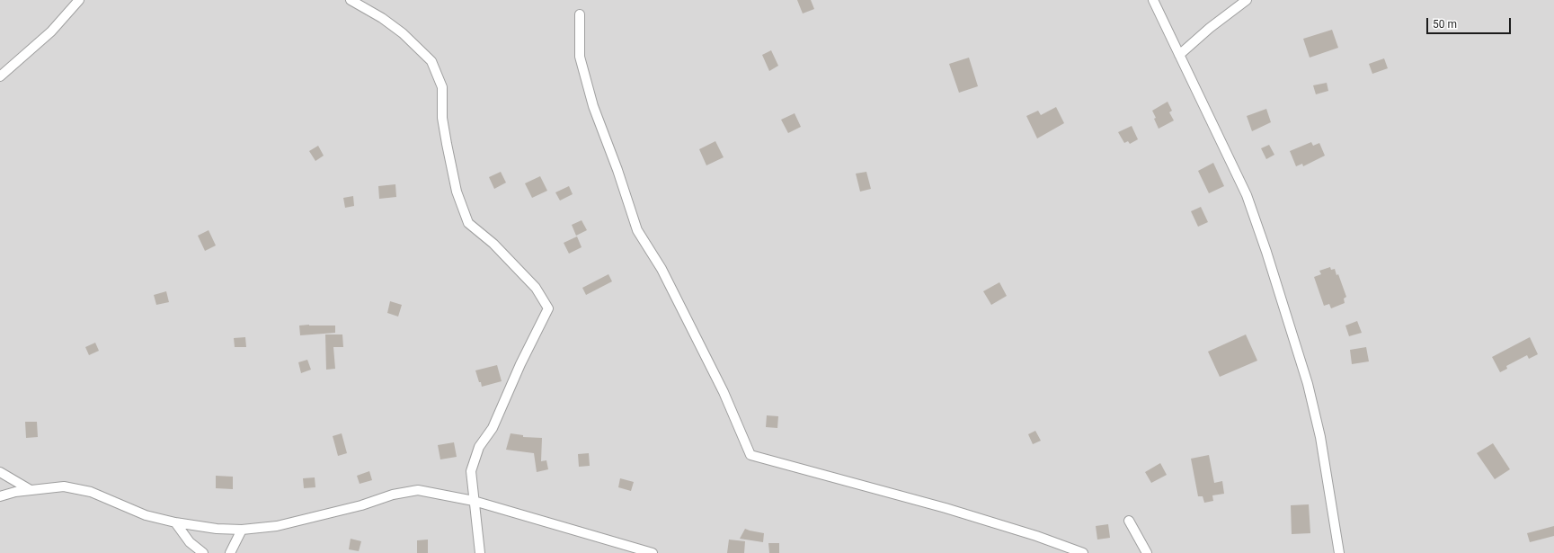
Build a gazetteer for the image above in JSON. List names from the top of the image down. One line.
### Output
{"scale_bar":"50 m"}
